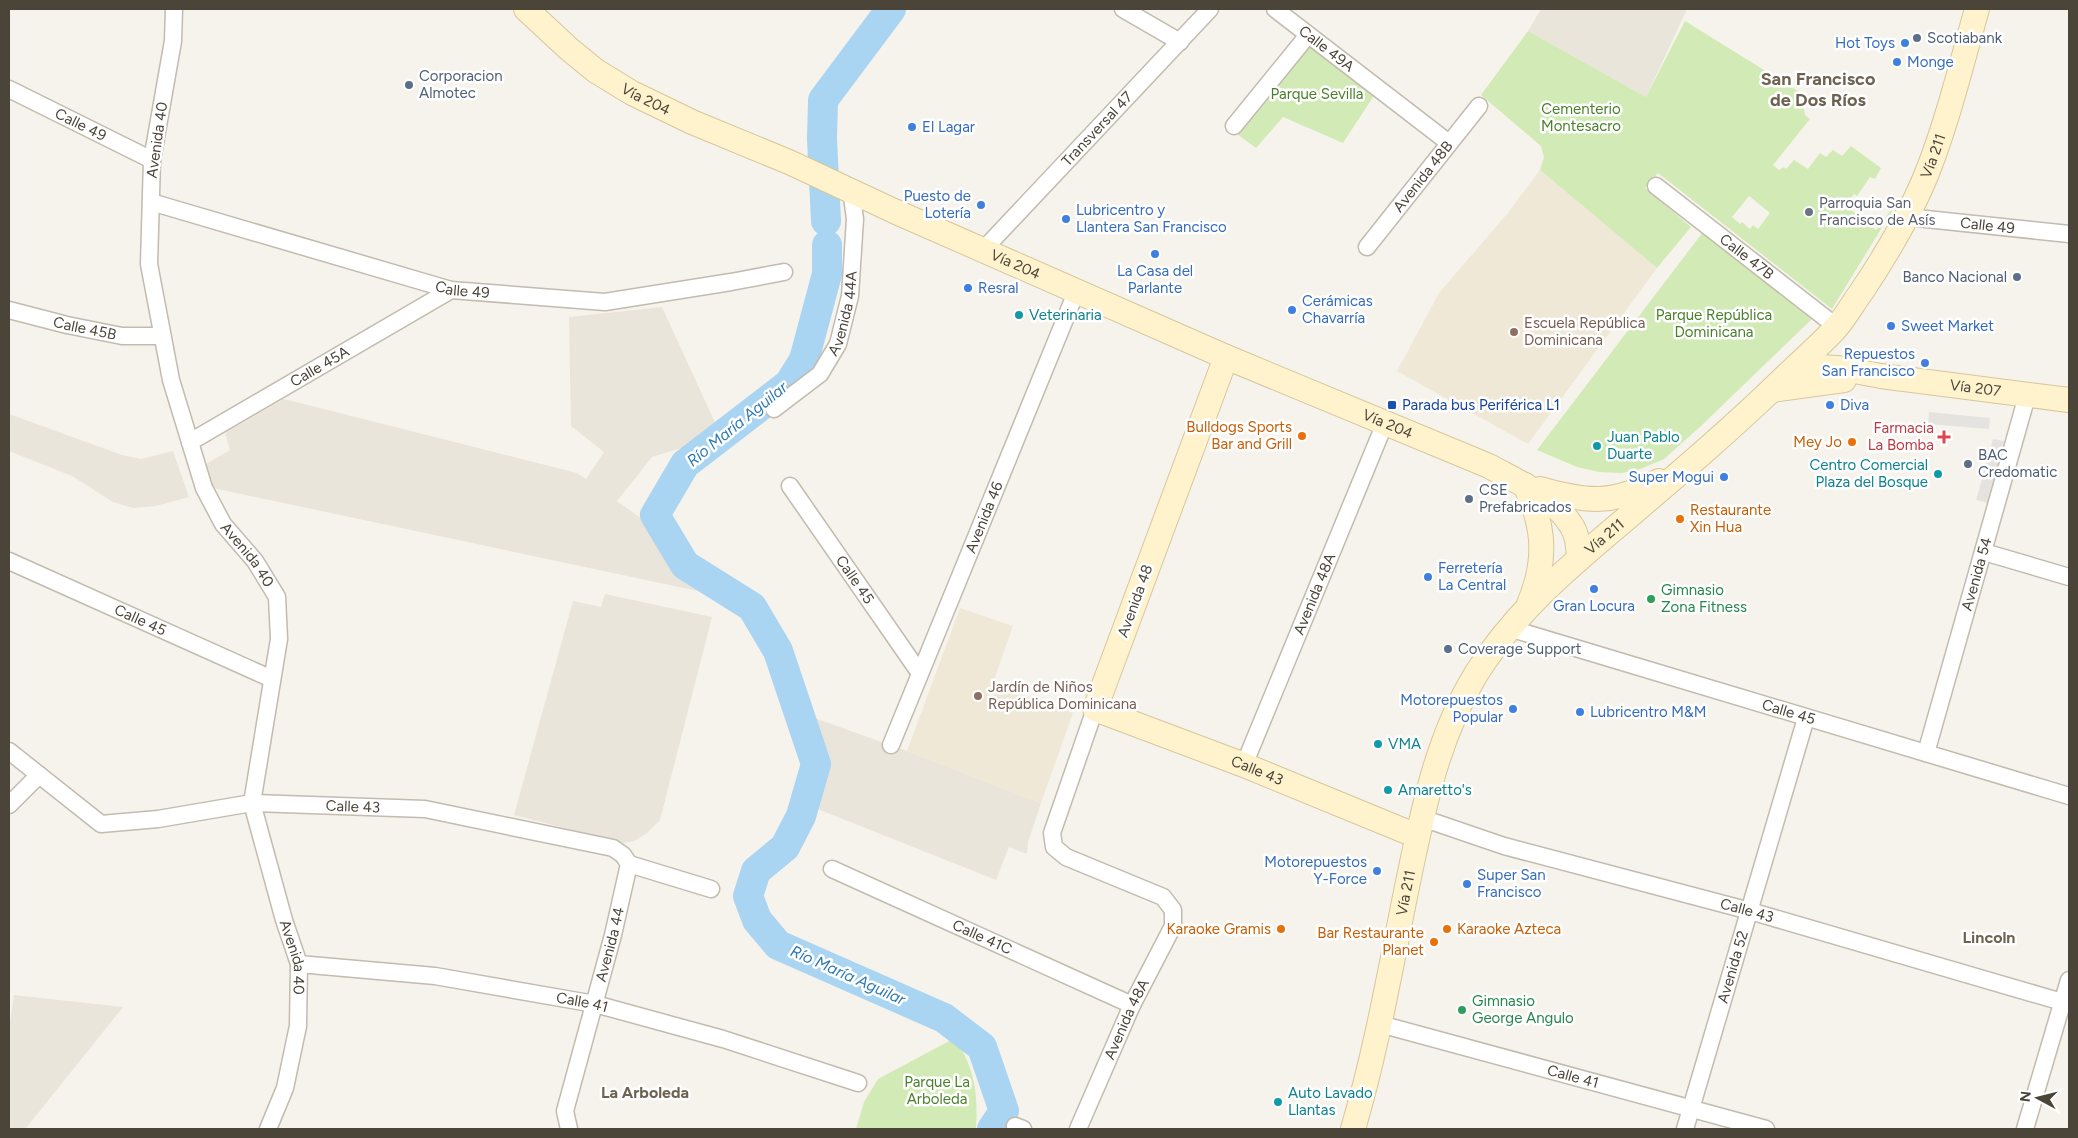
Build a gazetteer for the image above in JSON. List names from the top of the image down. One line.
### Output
{"streets":{"main road":["Vía 204","Vía 211","Vía 207","Avenida 48","Calle 43"],"street":["Calle 49A","Calle 49","Transversal 47","Avenida 40","Avenida 48B","Calle 47B","Avenida 44A","Calle 45B","Calle 45A","Avenida 46","Avenida 54","Calle 45","Avenida 48A","Calle 41C","Avenida 44","Avenida 52","Calle 41"]},"crossings":[["Calle 49A","Avenida 48B"],["Vía 204","Transversal 47"],["Vía 204","Vía 211"],["Vía 204","Avenida 44A"],["Vía 204","Avenida 46"],["Vía 204","Avenida 48A"],["Vía 204","Avenida 48"],["Calle 49","Avenida 40"],["Calle 49","Vía 211"],["Calle 49","Calle 45A"],["Avenida 40","Calle 45B"],["Avenida 40","Calle 45A"],["Avenida 40","Calle 45"],["Avenida 40","Calle 43"],["Avenida 40","Calle 41"],["Vía 211","Calle 47B"],["Vía 211","Vía 207"],["Vía 211","Calle 45"],["Vía 211","Calle 43"],["Vía 211","Calle 41"],["Vía 207","Avenida 54"],["Avenida 46","Calle 45"],["Avenida 54","Calle 45"],["Calle 45","Avenida 52"],["Avenida 48A","Avenida 48"],["Avenida 48A","Calle 43"],["Avenida 48A","Calle 41C"],["Avenida 48","Calle 43"],["Calle 43","Avenida 44"],["Calle 43","Avenida 52"],["Avenida 44","Calle 41"],["Avenida 52","Calle 41"]],"districts":["San Francisco de Dos Ríos","Lincoln","La Arboleda"],"water":["Río María Aguilar"],"parks":["Parque Sevilla","Cementerio Montesacro","Parque República Dominicana","Parque La Arboleda"],"places":{"other":["Scotiabank","Hot Toys","Monge","Corporacion Almotec","El Lagar","Puesto de Lotería","Parroquia San Francisco de Asís","Lubricentro y Llantera San Francisco","La Casa del Parlante","Banco Nacional","Resral","Cerámicas Chavarría","Veterinaria","Sweet Market","Escuela República Dominicana","Repuestos San Francisco","Diva","Bulldogs Sports Bar and Grill","Mey Jo","Juan Pablo Duarte","BAC Credomatic","Centro Comercial Plaza del Bosque","Super Mogui","CSE Prefabricados","Restaurante Xin Hua","Ferretería La Central","Gran Locura","Gimnasio Zona Fitness","Coverage Support","Jardín de Niños República Dominicana","Motorepuestos Popular","Lubricentro M&M","VMA","Amaretto's","Motorepuestos Y-Force","Super San Francisco","Karaoke Gramis","Karaoke Azteca","Bar Restaurante Planet","Gimnasio George Angulo","Auto Lavado Llantas"],"transit":["Parada bus Periférica L1"],"health":["Farmacia La Bomba"]},"north":"left"}
